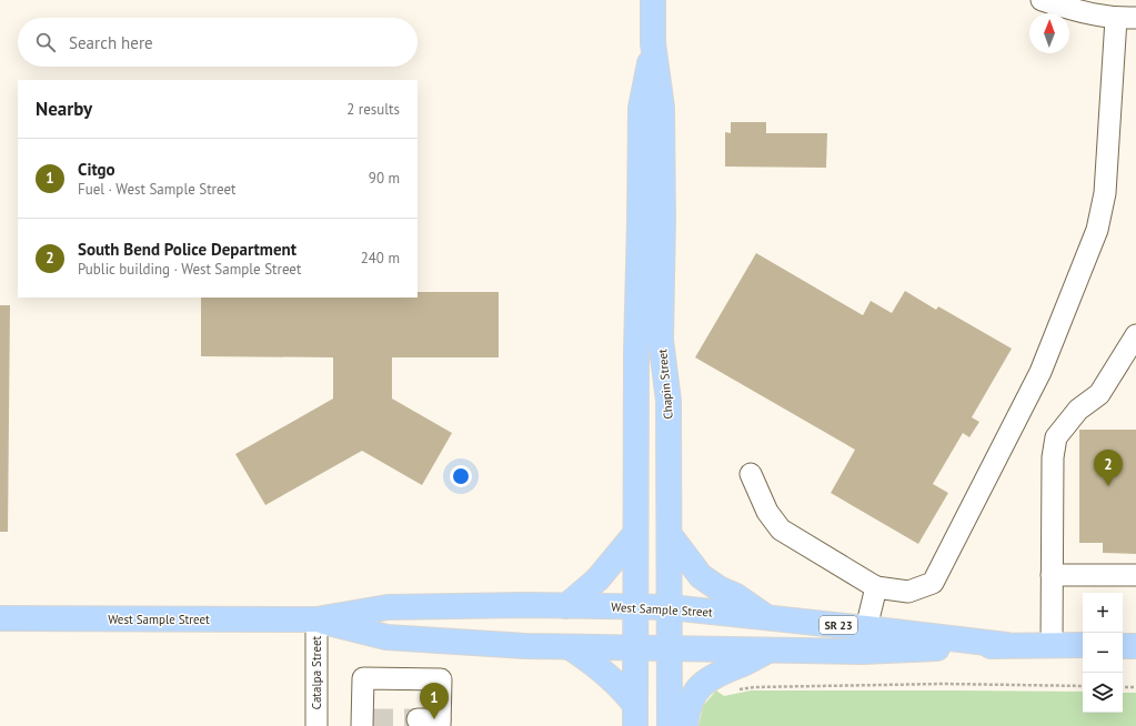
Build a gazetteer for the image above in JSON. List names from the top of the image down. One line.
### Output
{"streets":{"main road":["Chapin Street","West Sample Street","SR 23"],"street":["Catalpa Street"]},"crossings":[["Chapin Street","West Sample Street"],["West Sample Street","Catalpa Street"]],"north":"top","page":{"search":"Search here","heading":["Nearby","2 results"],"list":[{"mark":"1","name":"Citgo","note":"Fuel · West Sample Street","value":"90 m"},{"mark":"2","name":"South Bend Police Department","note":"Public building · West Sample Street","value":"240 m"}],"pins":["2","1"],"map_buttons":["+","−"]}}
